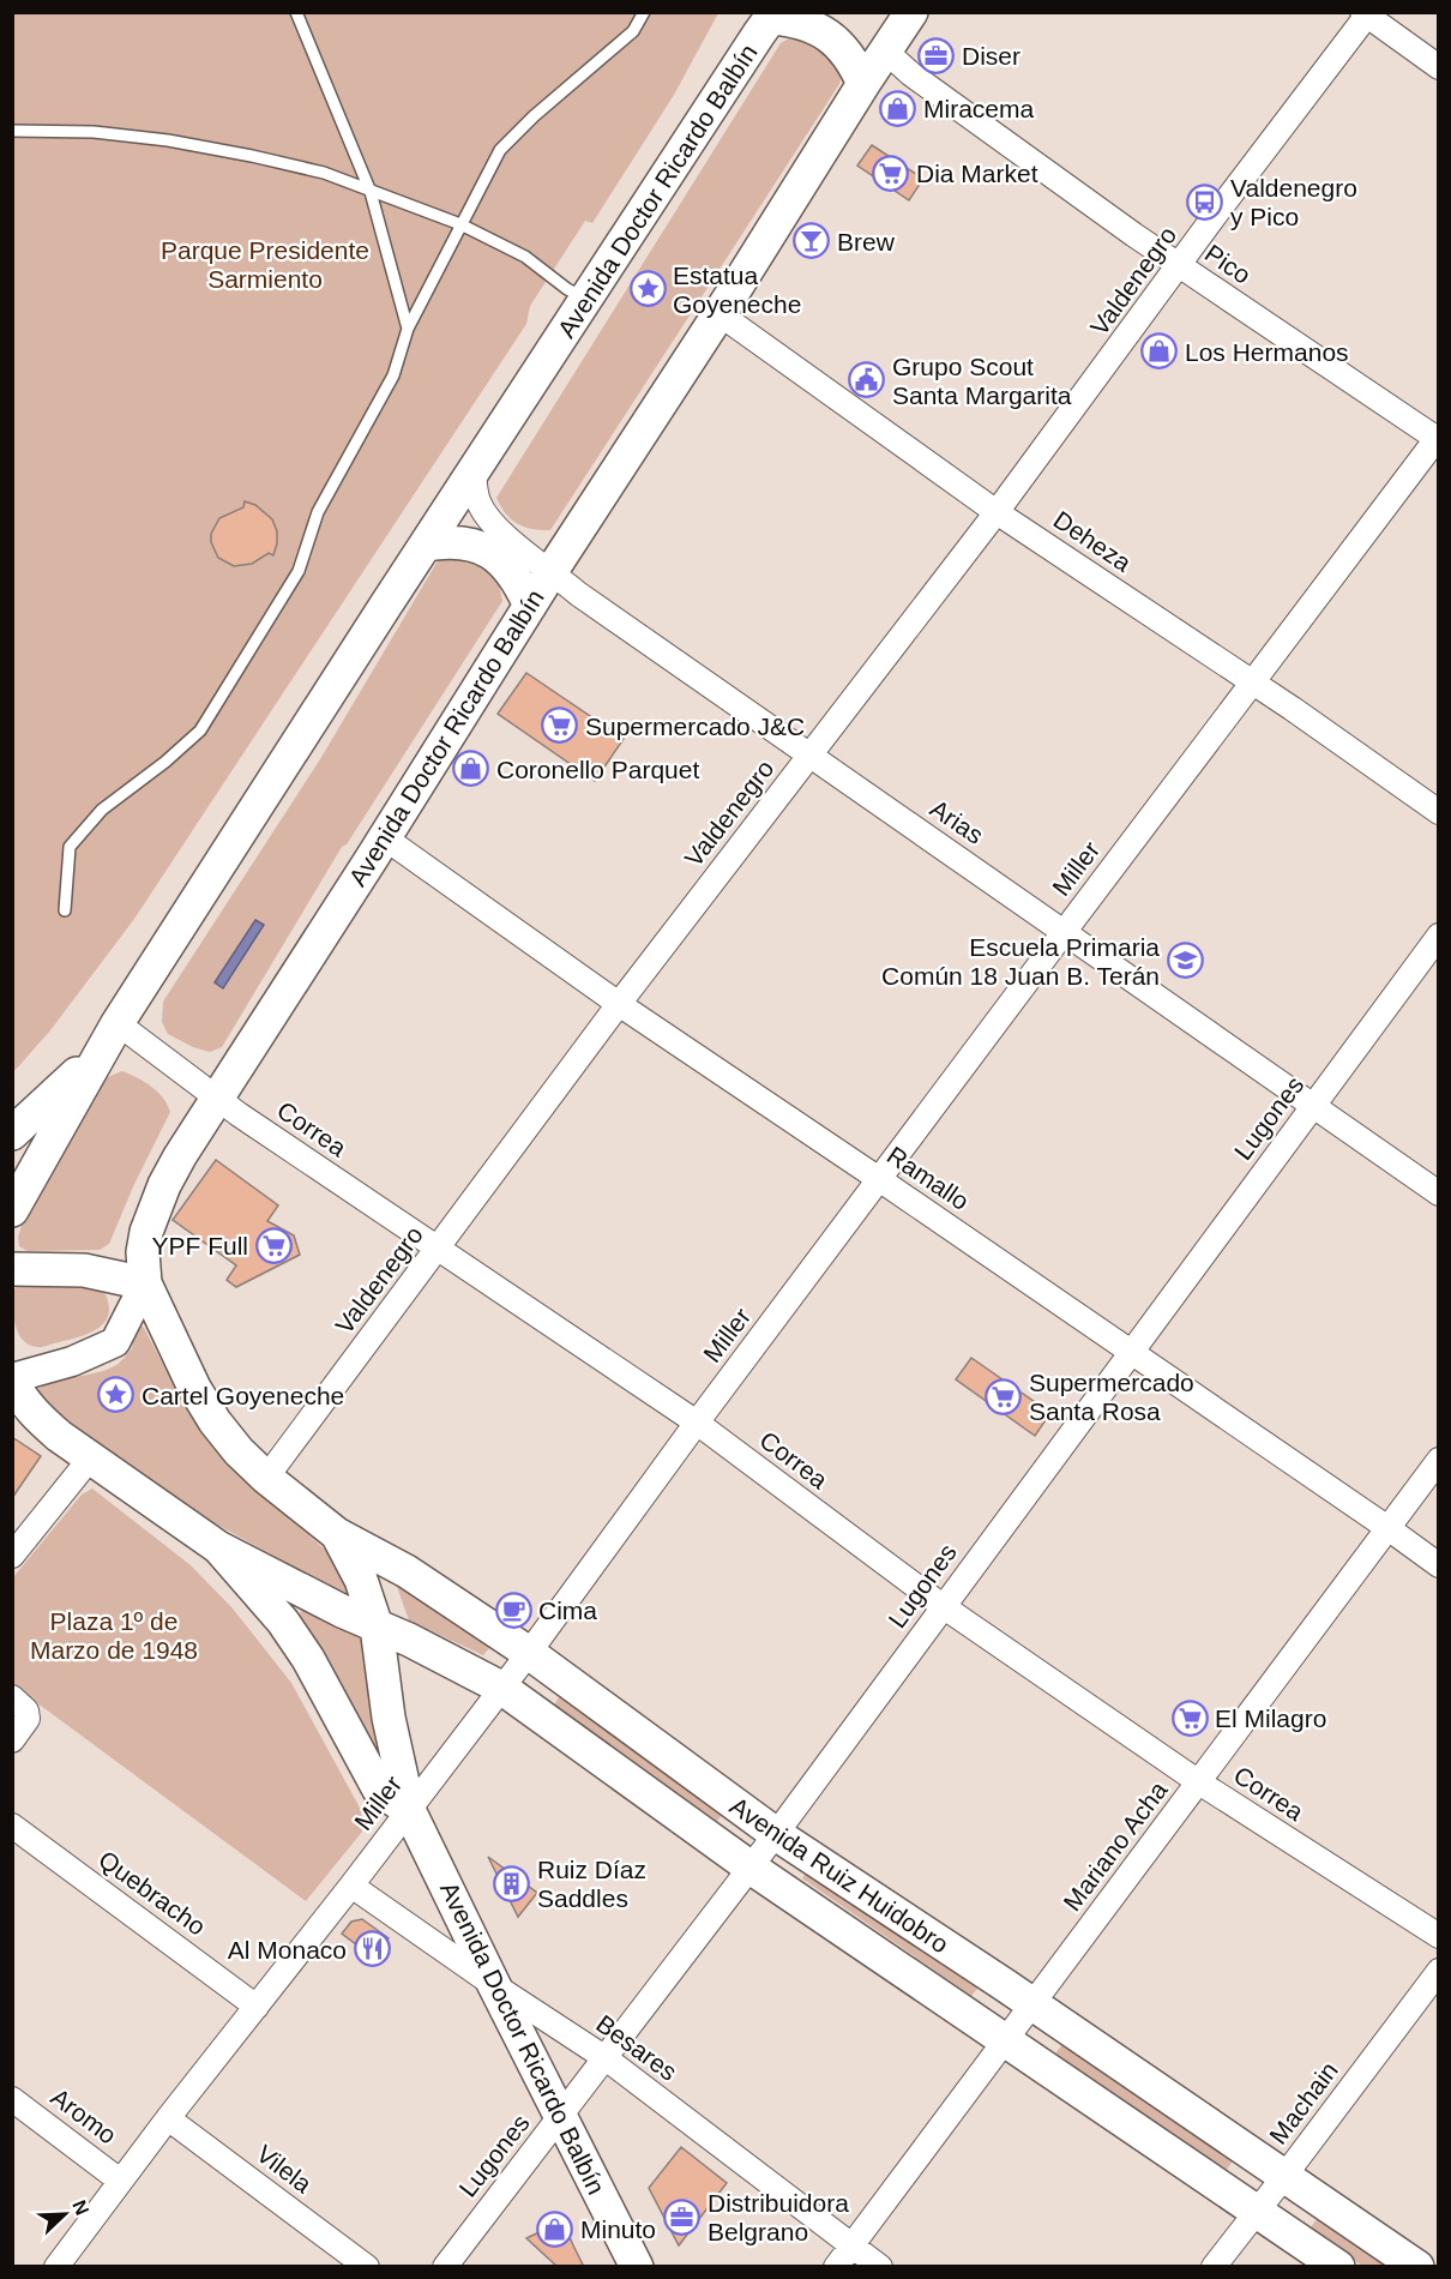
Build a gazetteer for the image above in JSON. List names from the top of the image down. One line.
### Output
{"streets":{"main road":["Avenida Doctor Ricardo Balbín","Avenida Ruiz Huidobro"],"street":["Pico","Valdenegro","Deheza","Arias","Miller","Lugones","Correa","Ramallo","Mariano Acha","Quebracho","Besares","Machain","Aromo","Vilela"]},"crossings":[["Avenida Doctor Ricardo Balbín","Pico"],["Avenida Doctor Ricardo Balbín","Valdenegro"],["Avenida Doctor Ricardo Balbín","Deheza"],["Avenida Doctor Ricardo Balbín","Arias"],["Avenida Doctor Ricardo Balbín","Miller"],["Avenida Doctor Ricardo Balbín","Lugones"],["Avenida Doctor Ricardo Balbín","Correa"],["Avenida Doctor Ricardo Balbín","Ramallo"],["Avenida Doctor Ricardo Balbín","Avenida Ruiz Huidobro"],["Avenida Doctor Ricardo Balbín","Besares"],["Pico","Valdenegro"],["Pico","Miller"],["Valdenegro","Deheza"],["Valdenegro","Arias"],["Valdenegro","Correa"],["Valdenegro","Ramallo"],["Valdenegro","Avenida Ruiz Huidobro"],["Deheza","Miller"],["Arias","Miller"],["Arias","Lugones"],["Miller","Correa"],["Miller","Ramallo"],["Miller","Avenida Ruiz Huidobro"],["Miller","Quebracho"],["Miller","Besares"],["Miller","Aromo"],["Miller","Vilela"],["Lugones","Correa"],["Lugones","Ramallo"],["Lugones","Avenida Ruiz Huidobro"],["Lugones","Besares"],["Correa","Mariano Acha"],["Ramallo","Mariano Acha"],["Mariano Acha","Avenida Ruiz Huidobro"],["Mariano Acha","Besares"],["Avenida Ruiz Huidobro","Machain"]],"parks":["Parque Presidente Sarmiento","Plaza 1º de Marzo de 1948"],"places":{"office":["Diser","Distribuidora Belgrano"],"shop":["Miracema","Los Hermanos","Coronello Parquet","Minuto"],"supermarket":["Dia Market","Supermercado J&C","YPF Full","Supermercado Santa Rosa","El Milagro"],"bus stop":["Valdenegro y Pico"],"bar":["Brew"],"place":["Estatua Goyeneche","Cartel Goyeneche"],"public building":["Grupo Scout Santa Margarita"],"school or university":["Escuela Primaria Común 18 Juan B. Terán"],"cafe":["Cima"],"building":["Ruiz Díaz Saddles"],"restaurant":["Al Monaco"]},"north":"top right"}
